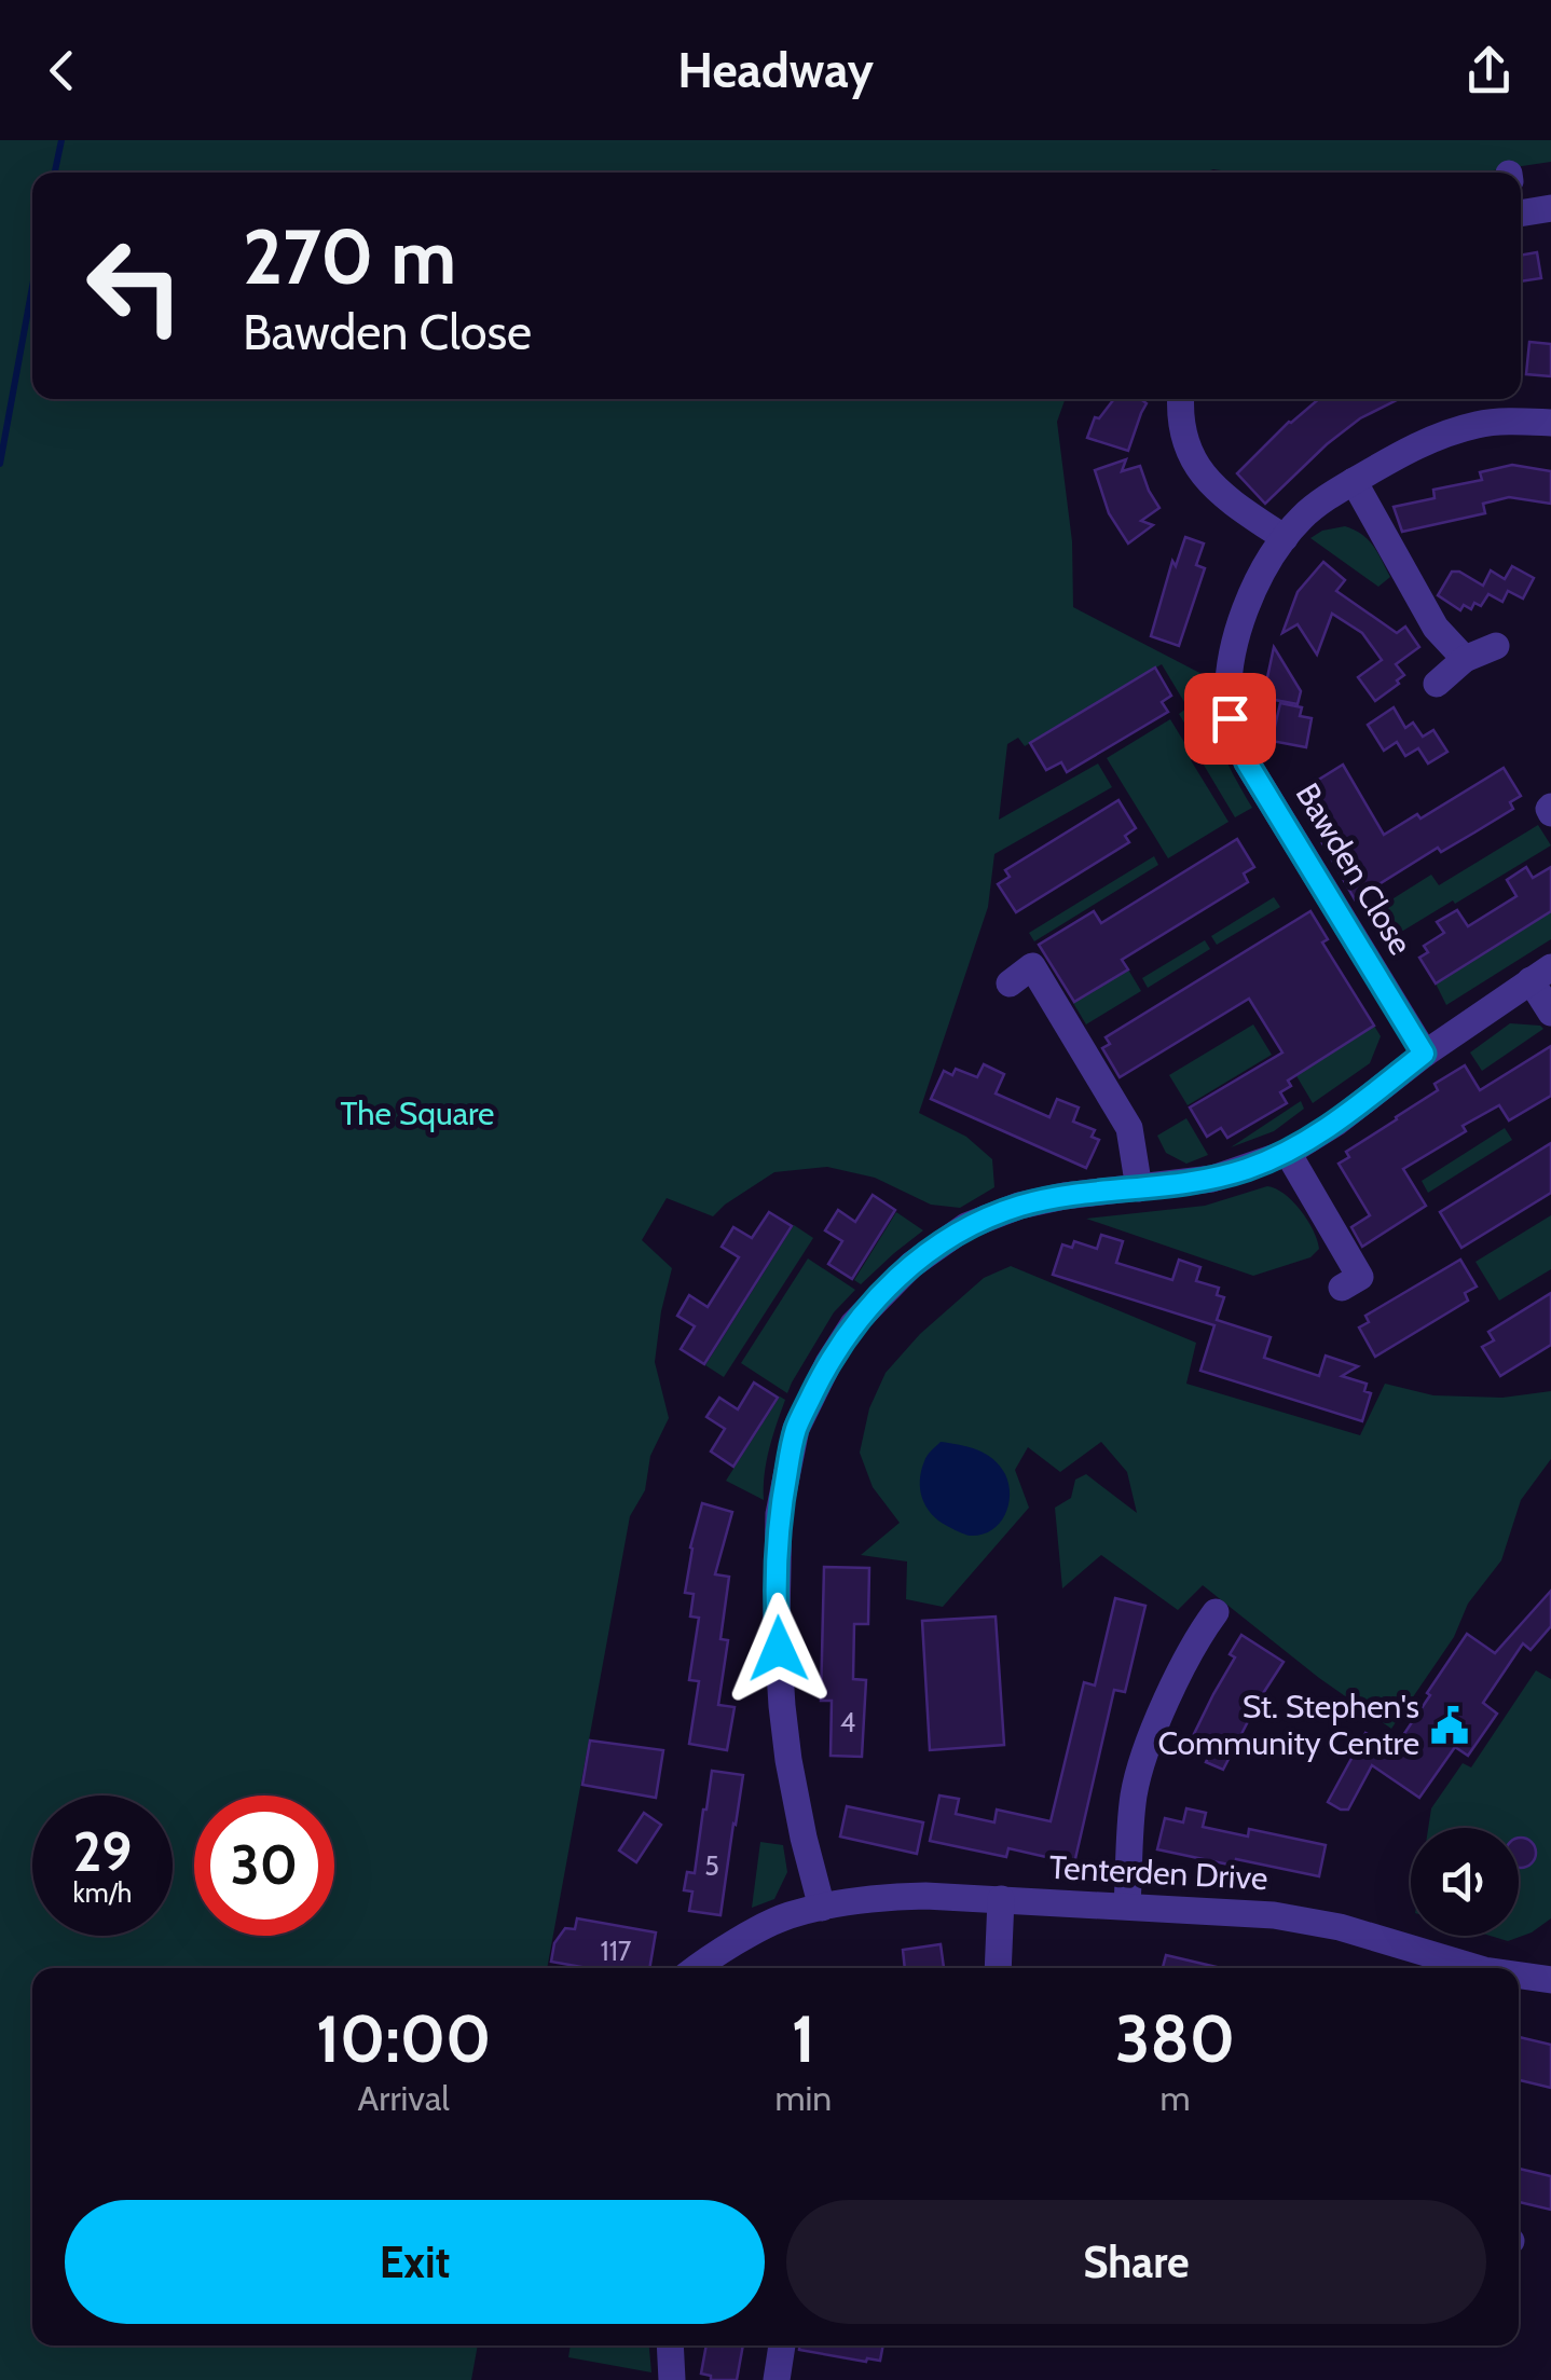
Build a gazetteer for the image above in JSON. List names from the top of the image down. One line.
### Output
{"streets":{"street":["Bawden Close","Tenterden Drive"]},"parks":["The Square"],"places":{"public building":["St. Stephen's Community Centre"]},"house_numbers":["4","5","117"],"page":{"header":"Headway","turn":["270 m","Bawden Close"],"speed":"29 km/h","limit":"30","eta":["10:00","Arrival","1","min","380","m"],"buttons":["Exit","Share"]}}
